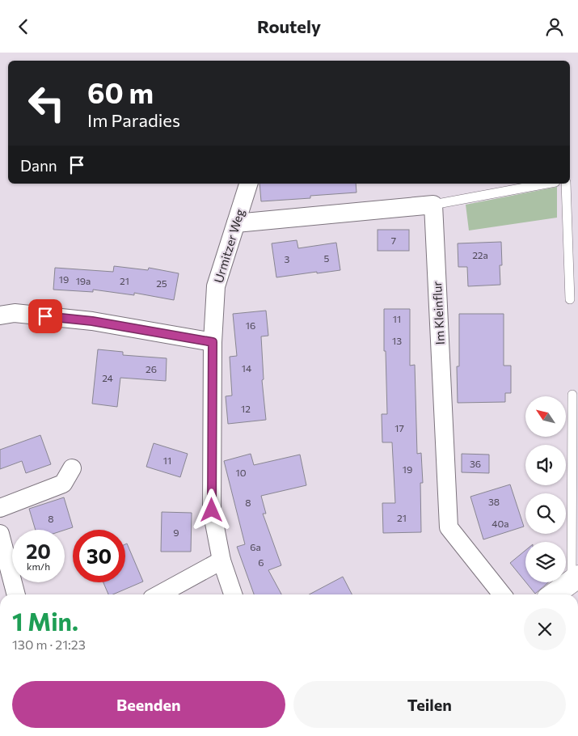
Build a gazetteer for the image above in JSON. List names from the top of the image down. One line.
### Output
{"streets":{"street":["Urmitzer Weg","Im Kleinflur"]},"house_numbers":["7","22a","5","3","19","19a","21","25","11","16","13","14","26","24","12","17","11","36","19","10","38","8","21","8","40a","9","6a","6"],"north":"top left","page":{"header":"Routely","turn":["60 m","Im Paradies"],"then":"Dann","speed":"20 km/h","limit":"30","heading":["1 Min.","130 m · 21:23"],"buttons":["Beenden","Teilen"]}}
